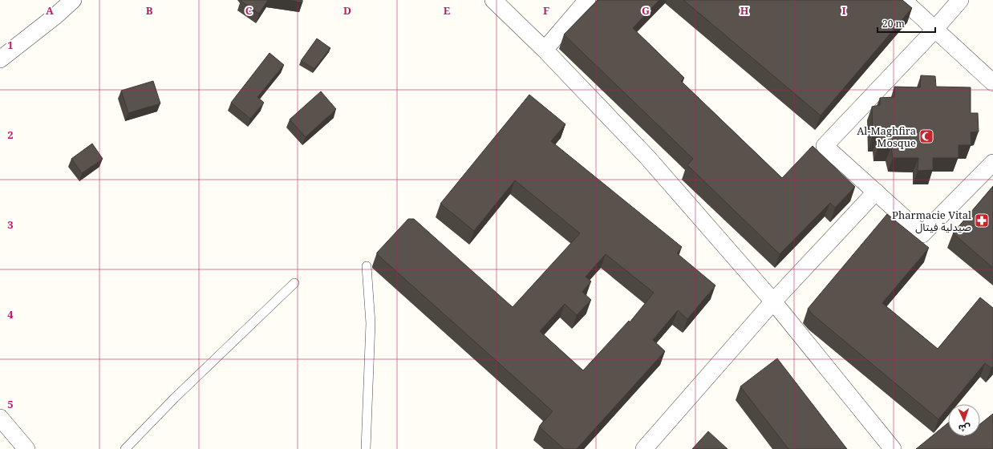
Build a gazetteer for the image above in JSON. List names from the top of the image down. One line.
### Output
{"places":{"mosque":["Al-Maghfira Mosque"],"pharmacy":["Pharmacie Vital صيدلية فيتال"]},"scale_bar":"20 m","north":"bottom","grid":{"columns":["A","B","C","D","E","F","G","H","I"],"rows":["1","2","3","4","5"]}}
